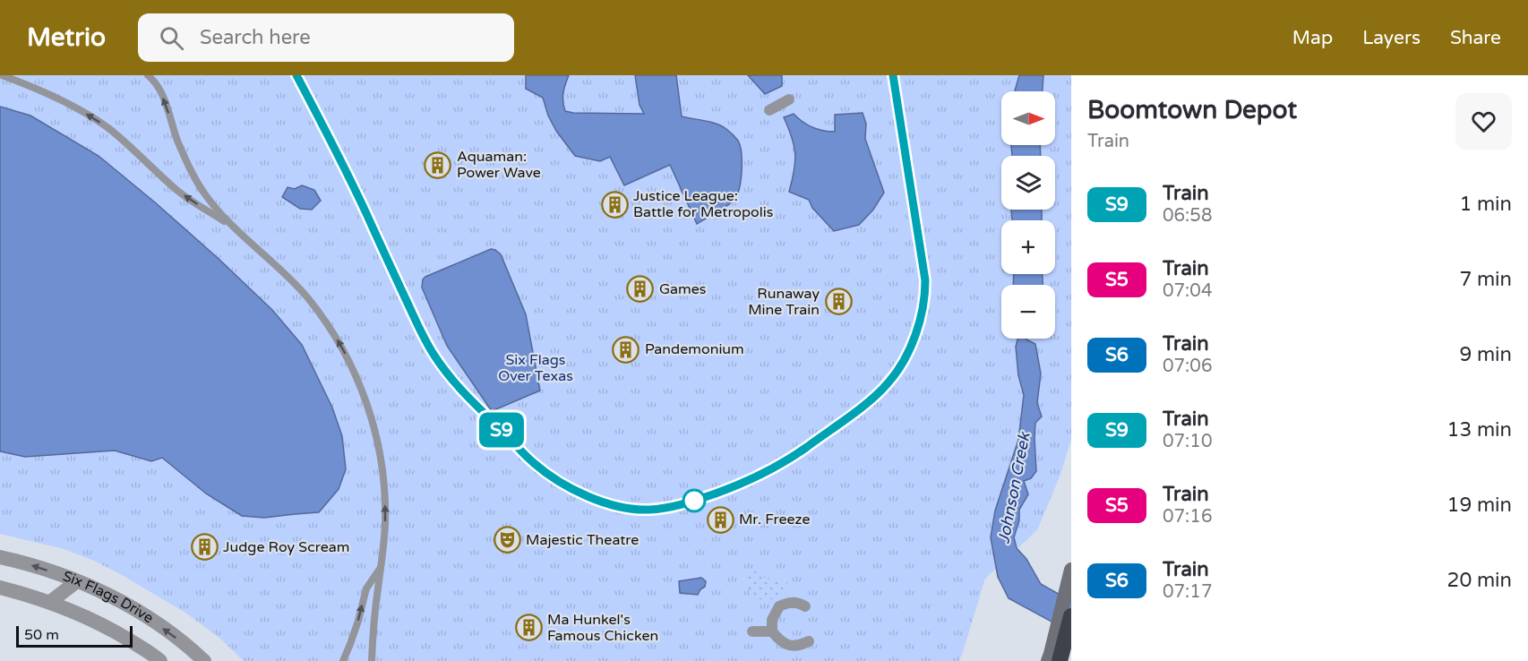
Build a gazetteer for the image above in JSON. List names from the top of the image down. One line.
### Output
{"streets":{"street":["Six Flags Drive"]},"water":["Johnson Creek"],"parks":["Six Flags Over Texas"],"places":{"building":["Aquaman: Power Wave","Justice League: Battle for Metropolis","Games","Runaway Mine Train","Pandemonium","Mr. Freeze","Judge Roy Scream","Ma Hunkel's Famous Chicken"],"theatre":["Majestic Theatre"]},"scale_bar":"50 m","north":"right","page":{"header":"Metrio","search":"Search here","nav":["Map","Layers","Share"],"on_map":"S9","heading":["Boomtown Depot","Train"],"map_buttons":["+","−"],"list":[{"mark":"S9","name":"Train","note":"06:58","value":"1 min"},{"mark":"S5","name":"Train","note":"07:04","value":"7 min"},{"mark":"S6","name":"Train","note":"07:06","value":"9 min"},{"mark":"S9","name":"Train","note":"07:10","value":"13 min"},{"mark":"S5","name":"Train","note":"07:16","value":"19 min"},{"mark":"S6","name":"Train","note":"07:17","value":"20 min"}],"scale":"50 m"}}
